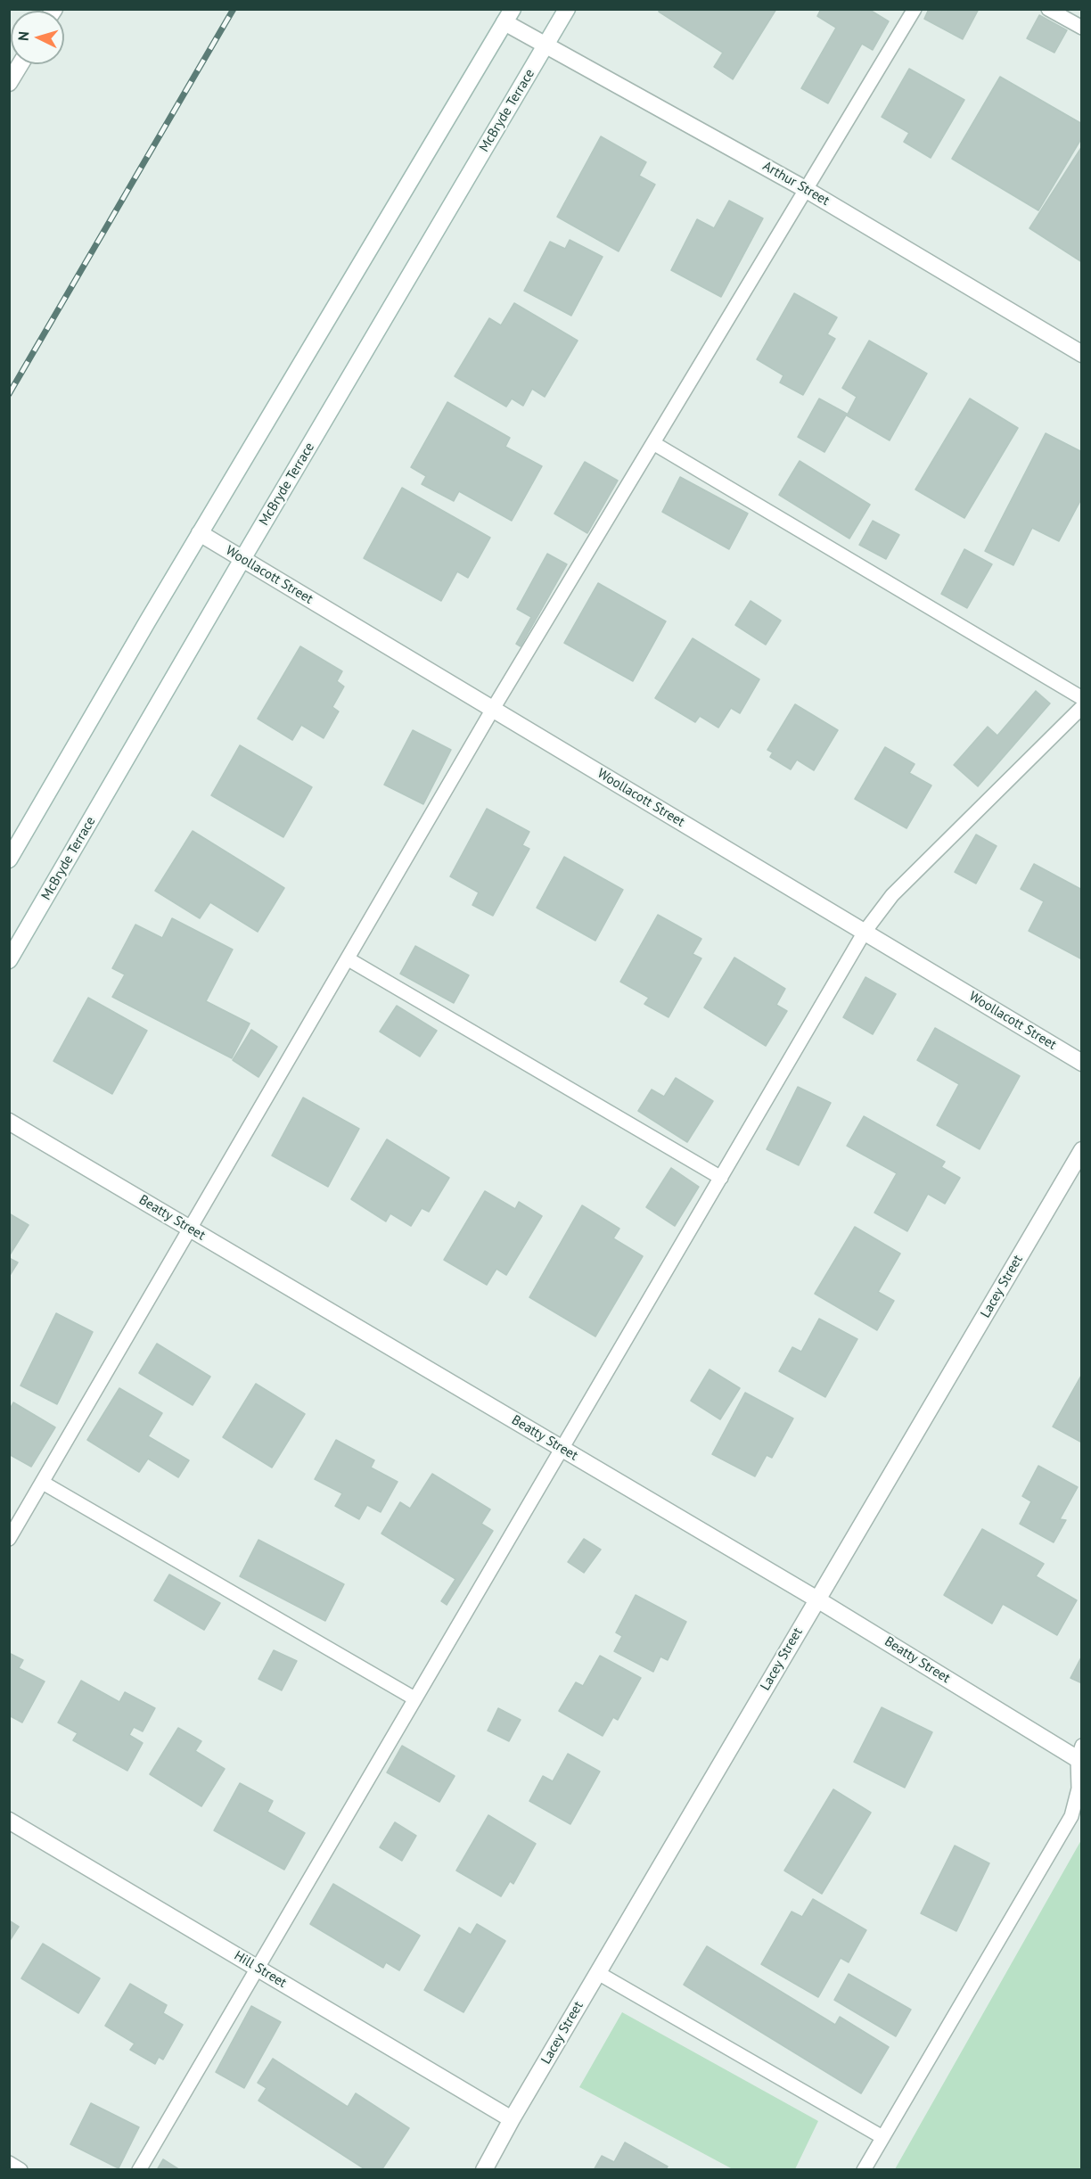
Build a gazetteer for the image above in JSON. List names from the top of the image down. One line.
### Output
{"streets":{"street":["McBryde Terrace","Arthur Street","Woollacott Street","Beatty Street","Lacey Street","Hill Street"]},"crossings":[["McBryde Terrace","Arthur Street"],["McBryde Terrace","Woollacott Street"],["Beatty Street","Lacey Street"],["Lacey Street","Hill Street"]],"north":"left"}
